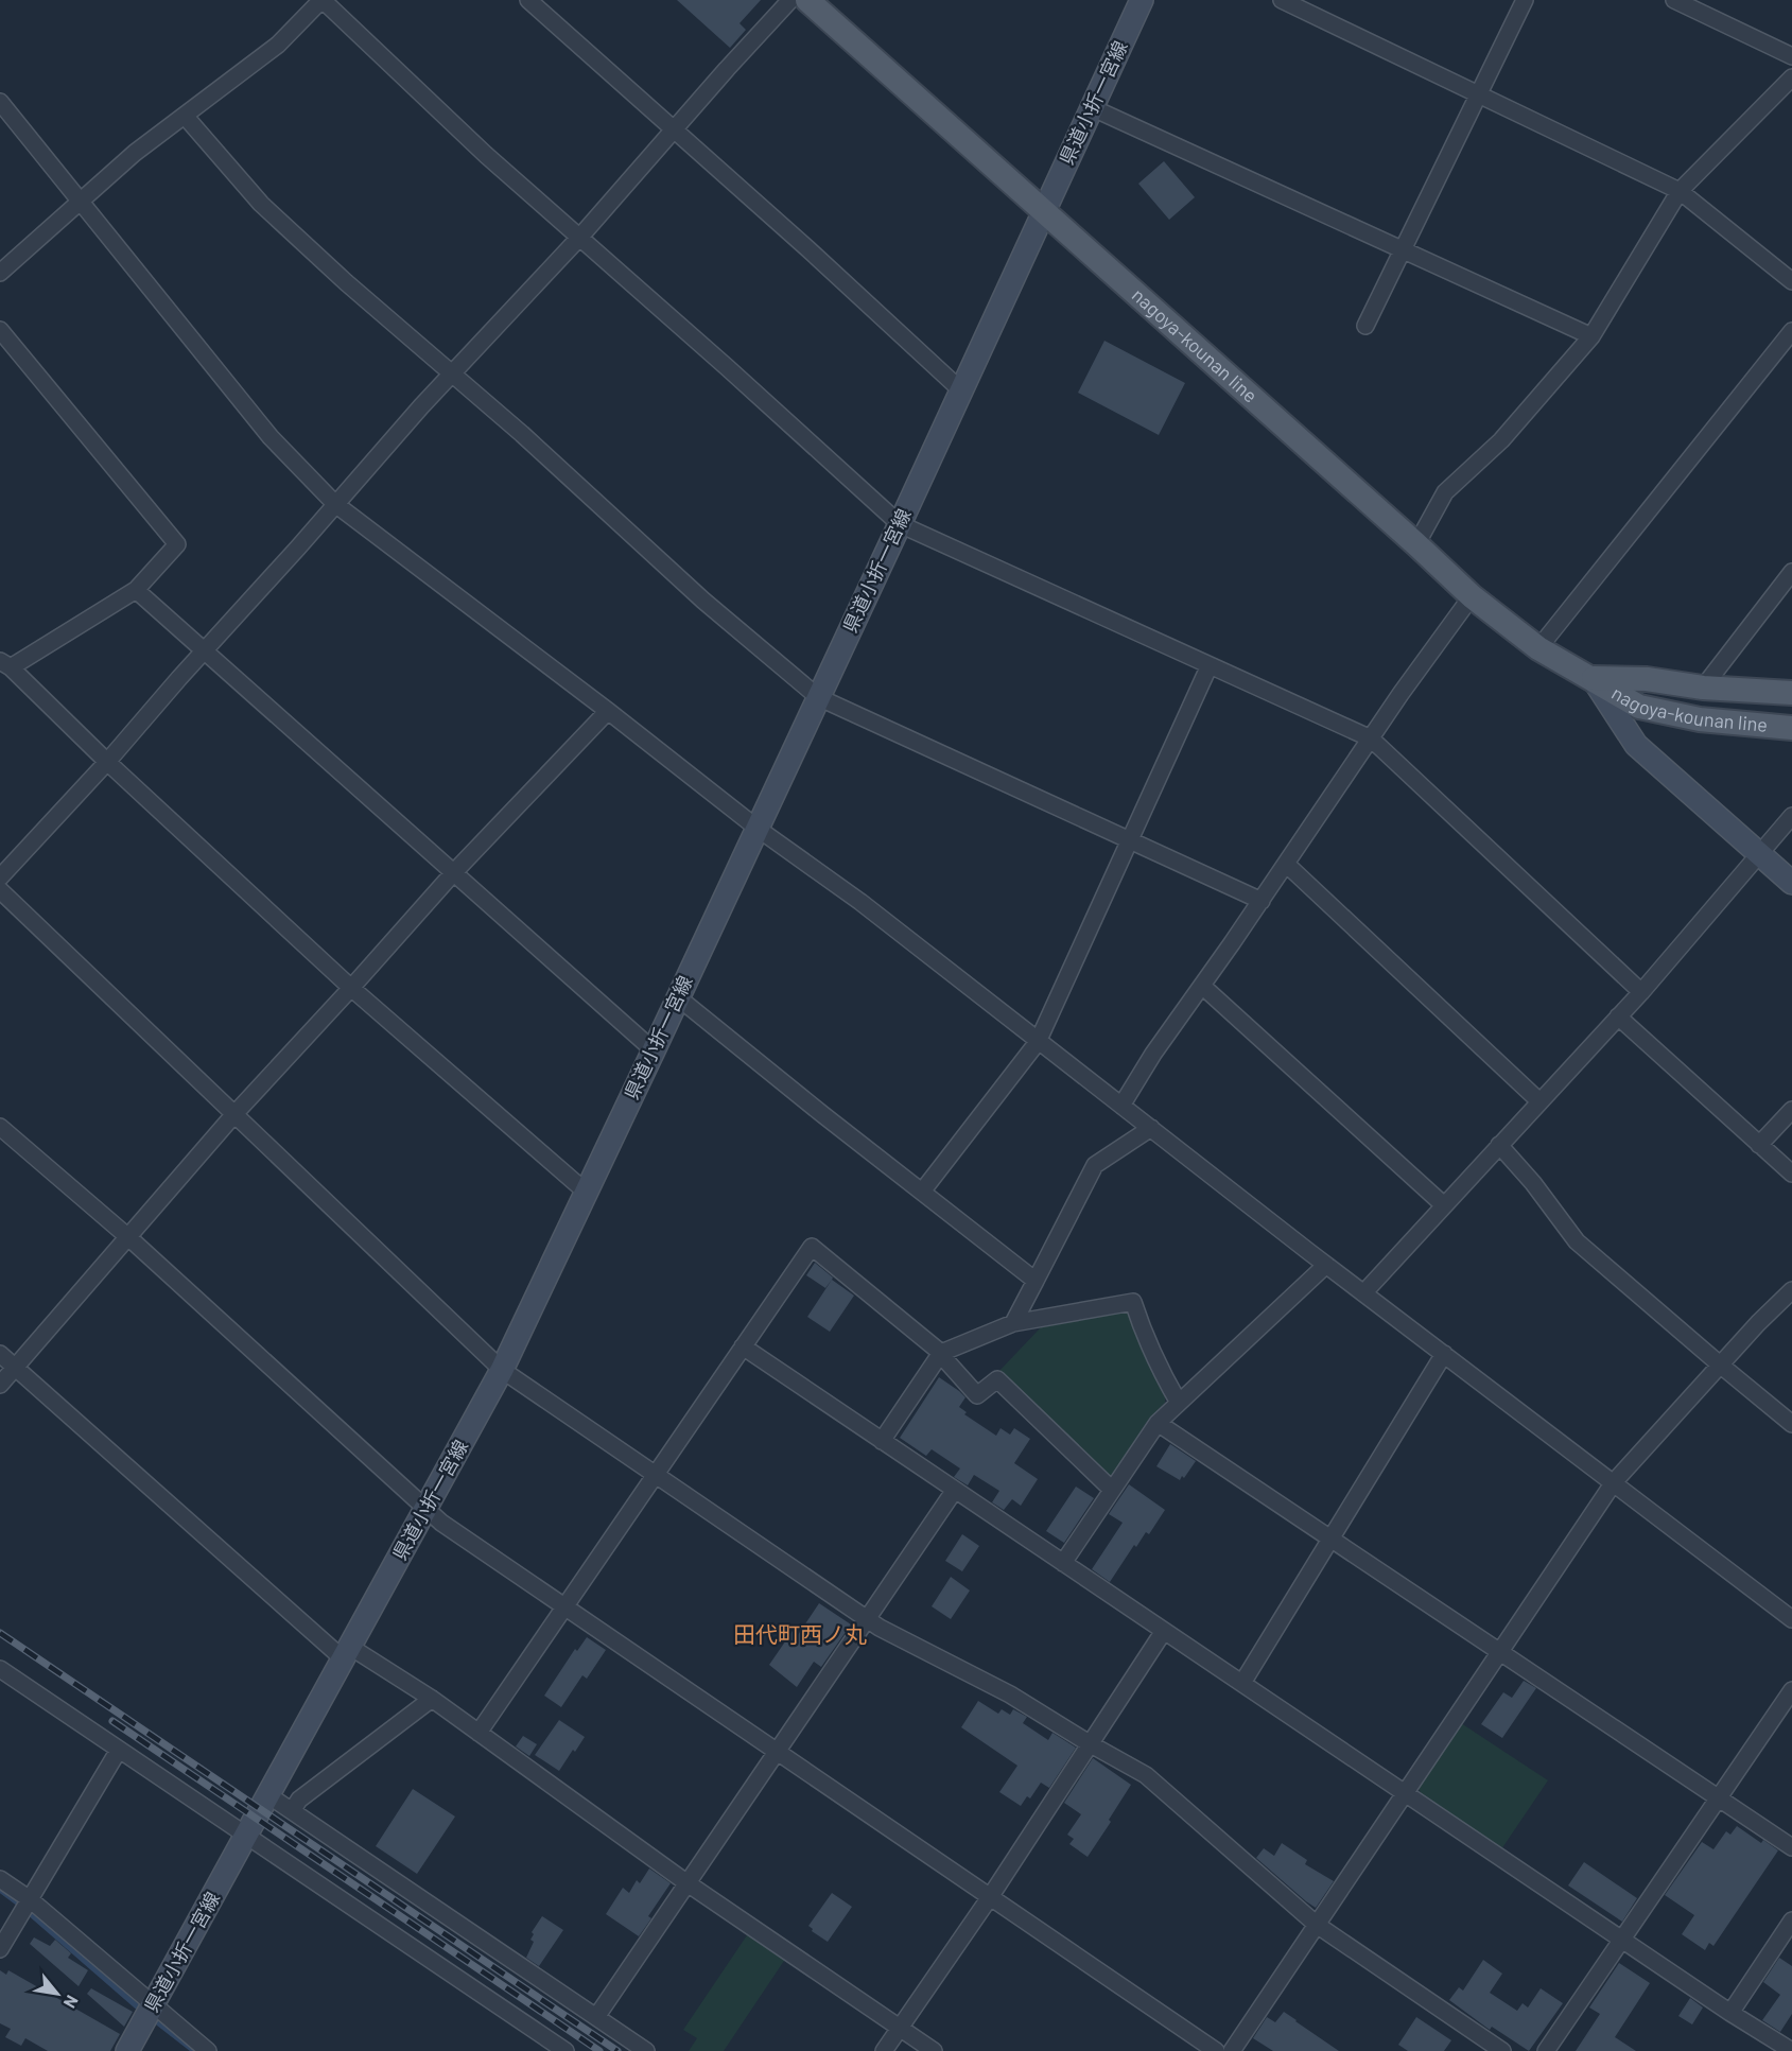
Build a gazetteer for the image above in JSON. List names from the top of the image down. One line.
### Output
{"streets":{"main road":["県道小折一宮線","nagoya-kounan line"]},"crossings":[["県道小折一宮線","nagoya-kounan line"]],"districts":["田代町西ノ丸"],"north":"bottom right"}
